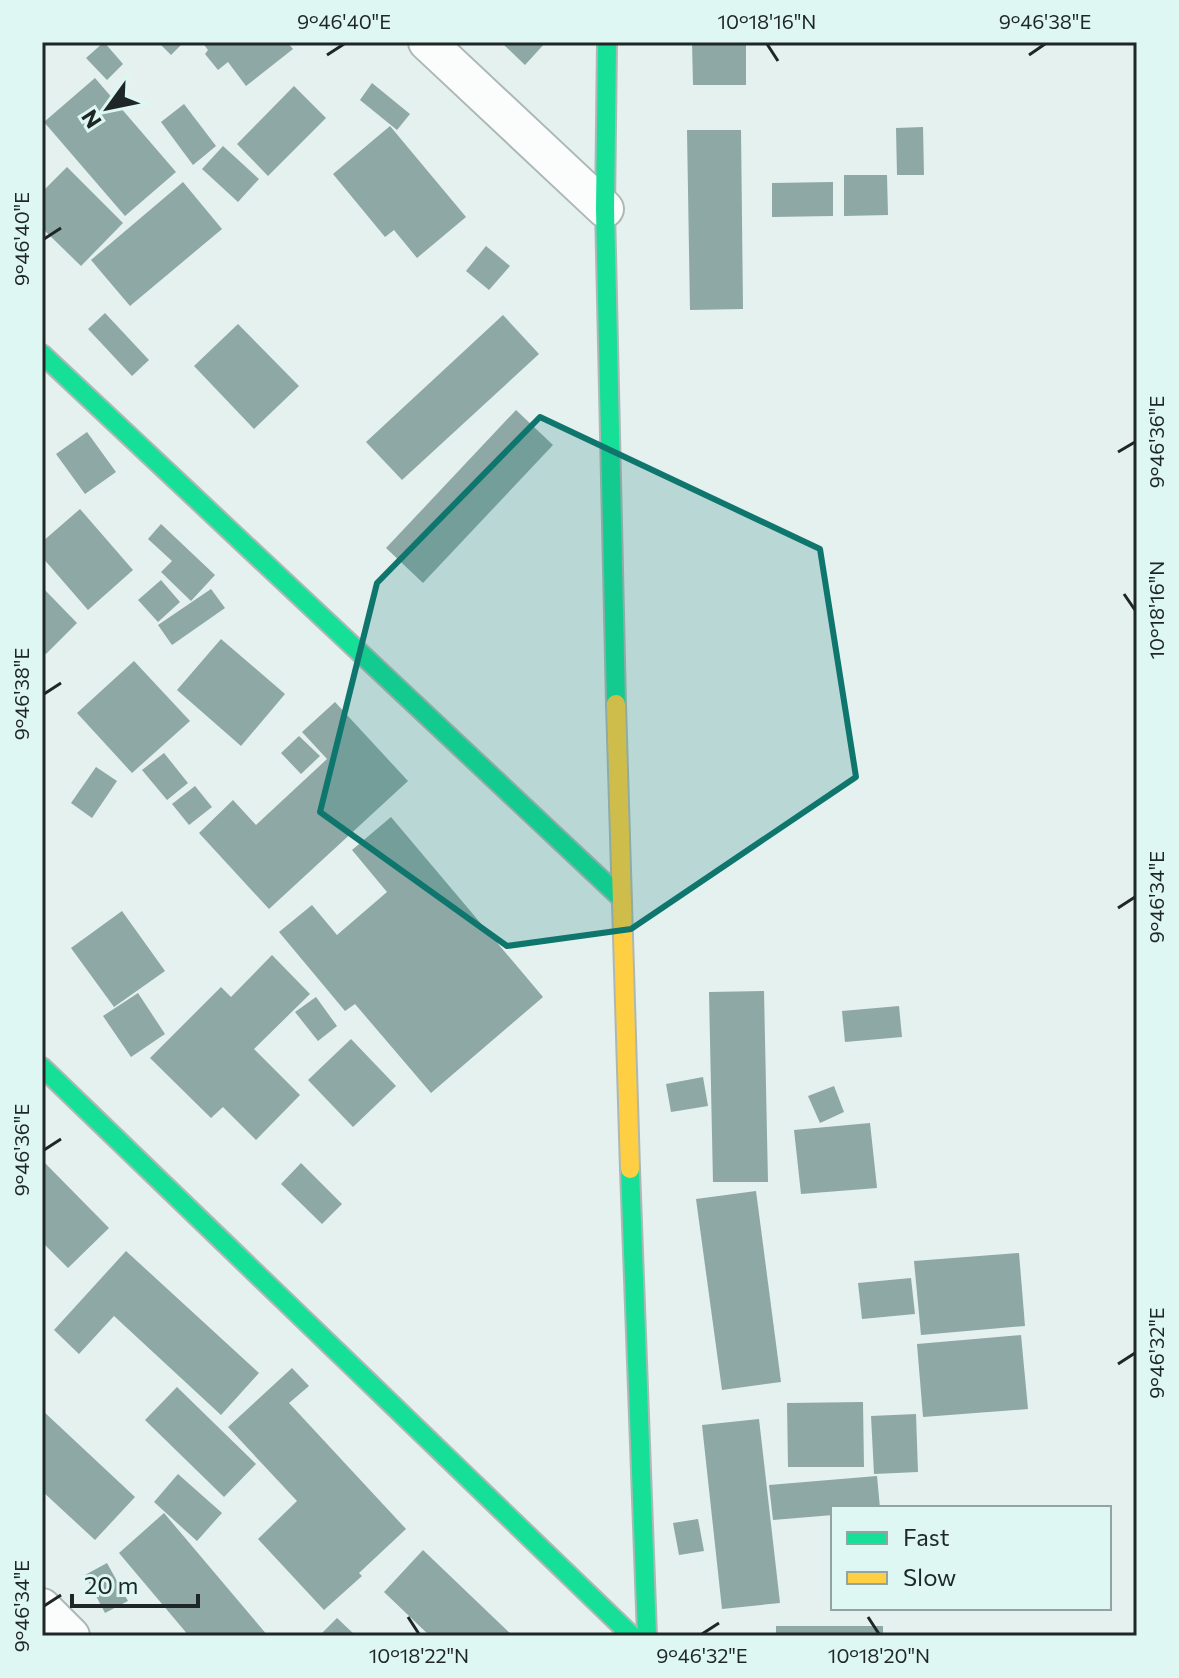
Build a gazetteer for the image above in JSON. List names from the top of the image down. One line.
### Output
{"legend":["Fast","Slow"],"scale_bar":"20 m","north":"bottom left","coordinates":["9°46'40\"E","10°18'16\"N","9°46'38\"E","9°46'36\"E","9°46'34\"E","9°46'32\"E","10°18'22\"N","10°18'20\"N"]}
